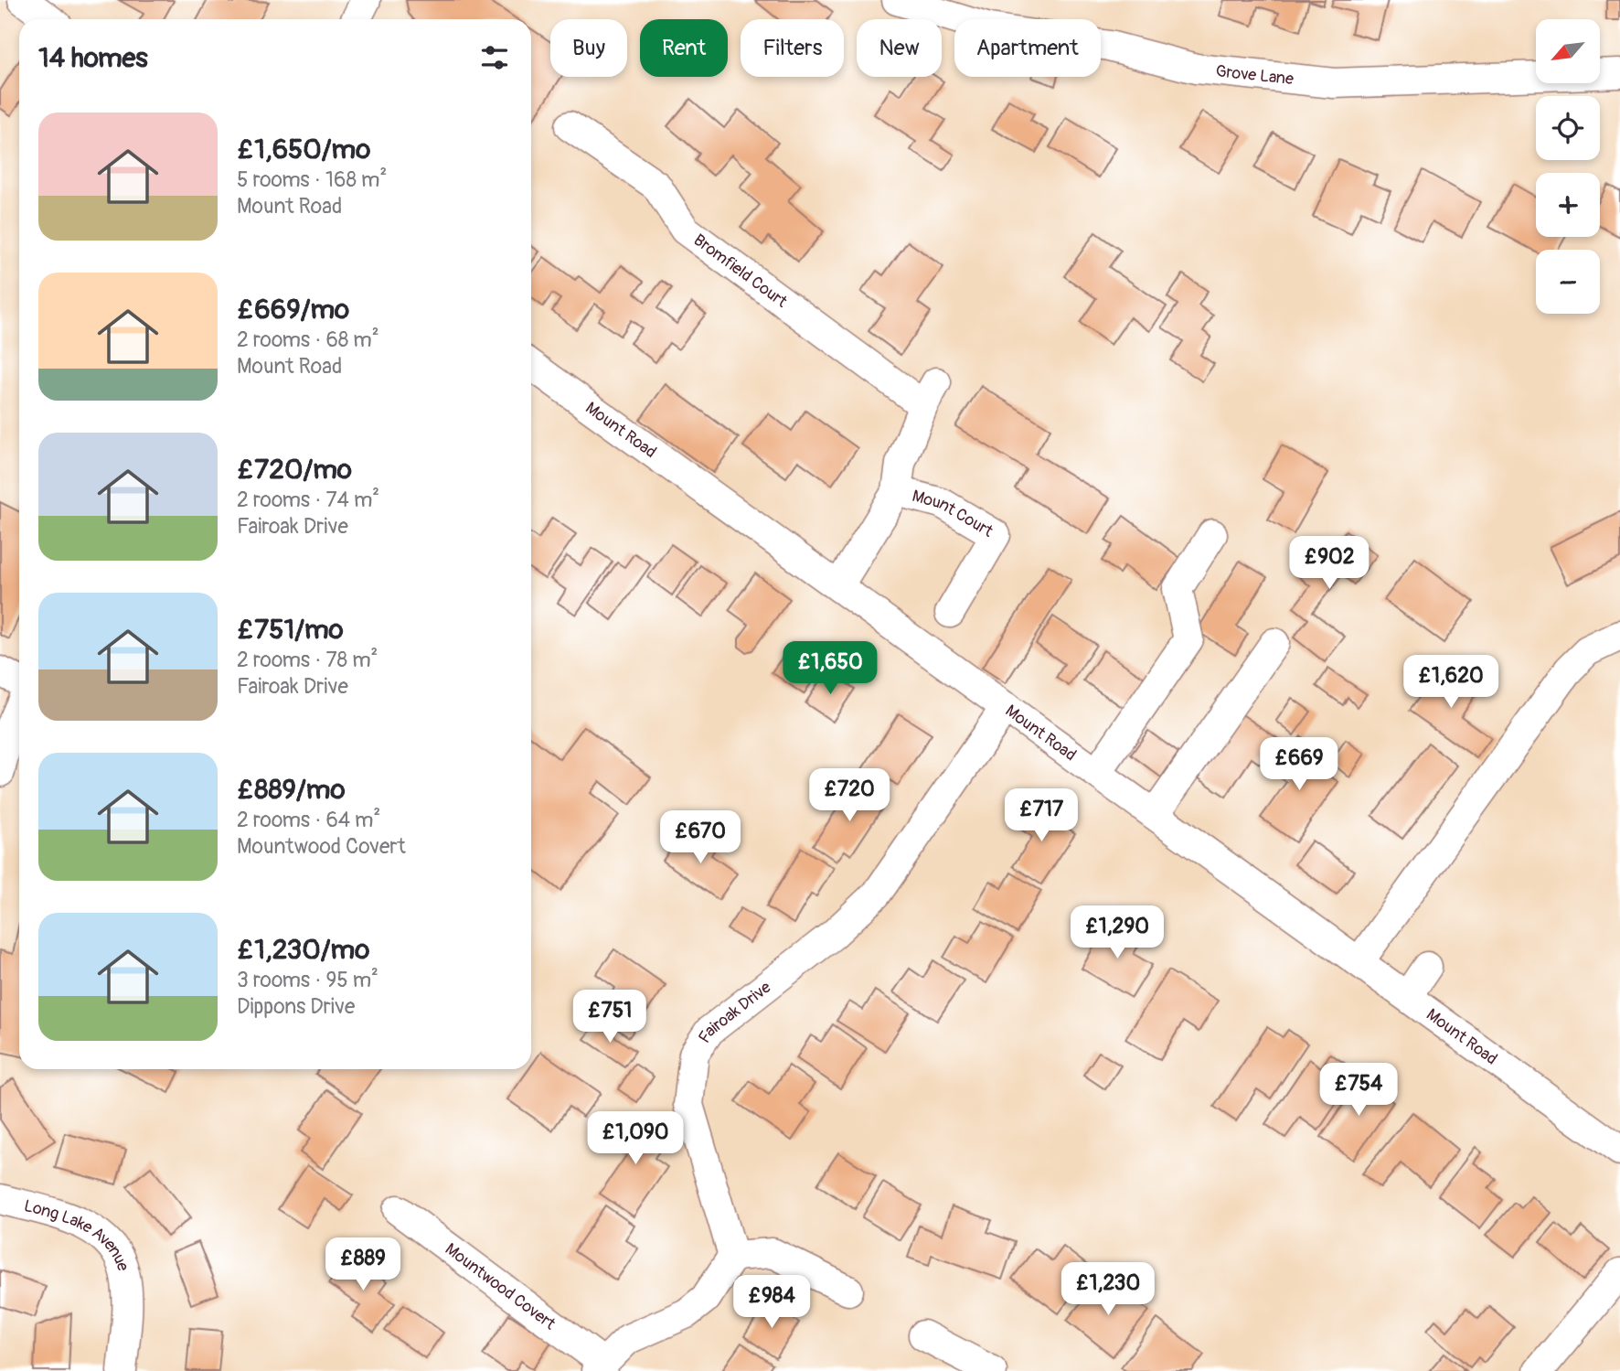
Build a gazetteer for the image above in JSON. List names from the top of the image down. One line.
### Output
{"streets":{"street":["Grove Lane","Bromfield Court","Mount Road","Mount Court","Fairoak Drive","Long Lake Avenue","Mountwood Covert"]},"crossings":[["Bromfield Court","Mount Court"],["Mount Road","Fairoak Drive"]],"north":"bottom left","page":{"map_buttons":["+","−"],"chip":["Buy","Rent","Filters","New","Apartment"],"heading":"14 homes","list":[{"name":"£1,650/mo","note":"5 rooms · 168 m² · Mount Road"},{"name":"£669/mo","note":"2 rooms · 68 m² · Mount Road"},{"name":"£720/mo","note":"2 rooms · 74 m² · Fairoak Drive"},{"name":"£751/mo","note":"2 rooms · 78 m² · Fairoak Drive"},{"name":"£889/mo","note":"2 rooms · 64 m² · Mountwood Covert"},{"name":"£1,230/mo","note":"3 rooms · 95 m² · Dippons Drive"}],"price":["£902","£1,650","£1,620","£669","£720","£717","£670","£1,290","£751","£754","£1,090","£889","£1,230","£984"]}}
